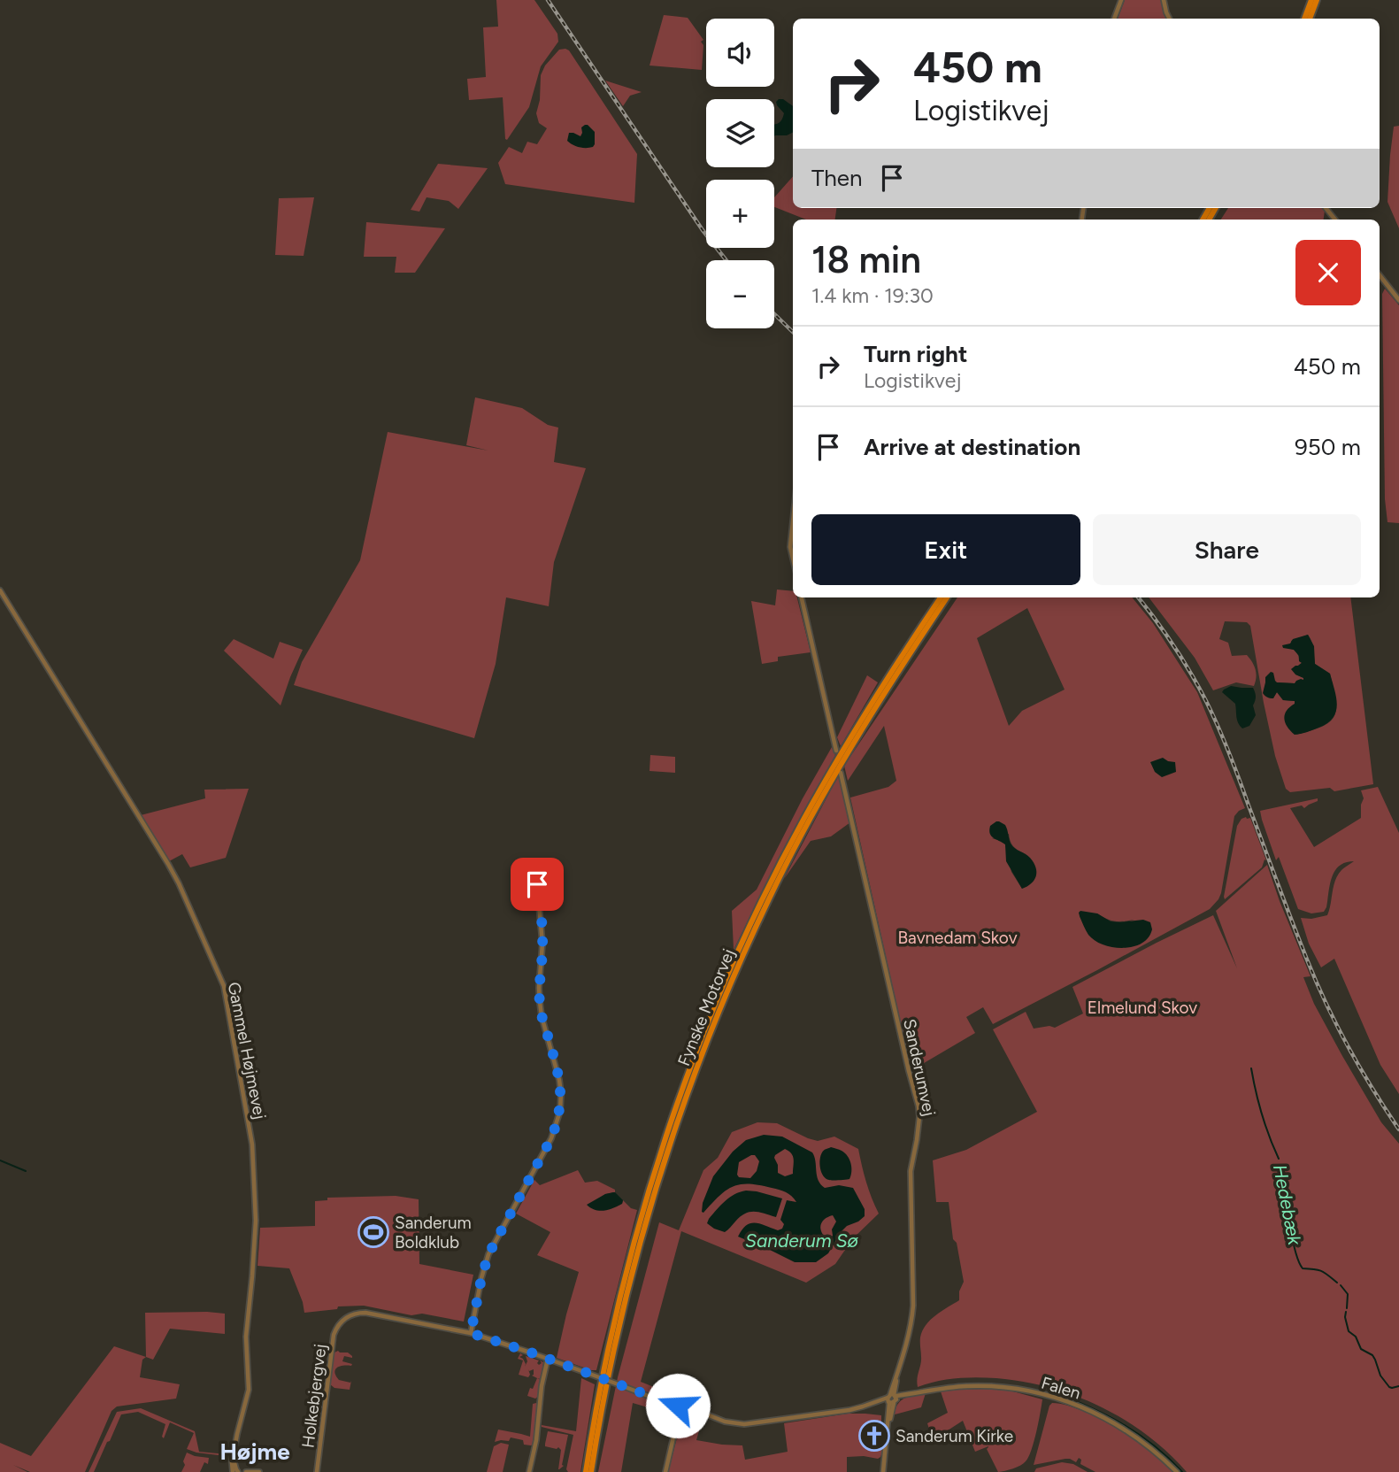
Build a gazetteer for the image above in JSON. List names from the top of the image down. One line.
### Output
{"streets":{"highway":["Fynske Motorvej"],"street":["Gammel Højmevej","Sanderumvej","Falen","Holkebjergvej"]},"crossings":[["Sanderumvej","Falen"],["Sanderumvej","Holkebjergvej"],["Falen","Holkebjergvej"]],"districts":["Højme"],"water":["Hedebæk","Sanderum Sø"],"parks":["Bavnedam Skov","Elmelund Skov"],"places":{"sports":["Sanderum Boldklub"],"church":["Sanderum Kirke"]},"page":{"map_buttons":["+","−"],"turn":["450 m","Logistikvej"],"then":"Then","heading":["18 min","1.4 km · 19:30"],"list":[{"name":"Turn right","note":"Logistikvej","value":"450 m"},{"name":"Arrive at destination","value":"950 m"}],"buttons":["Exit","Share"]}}
